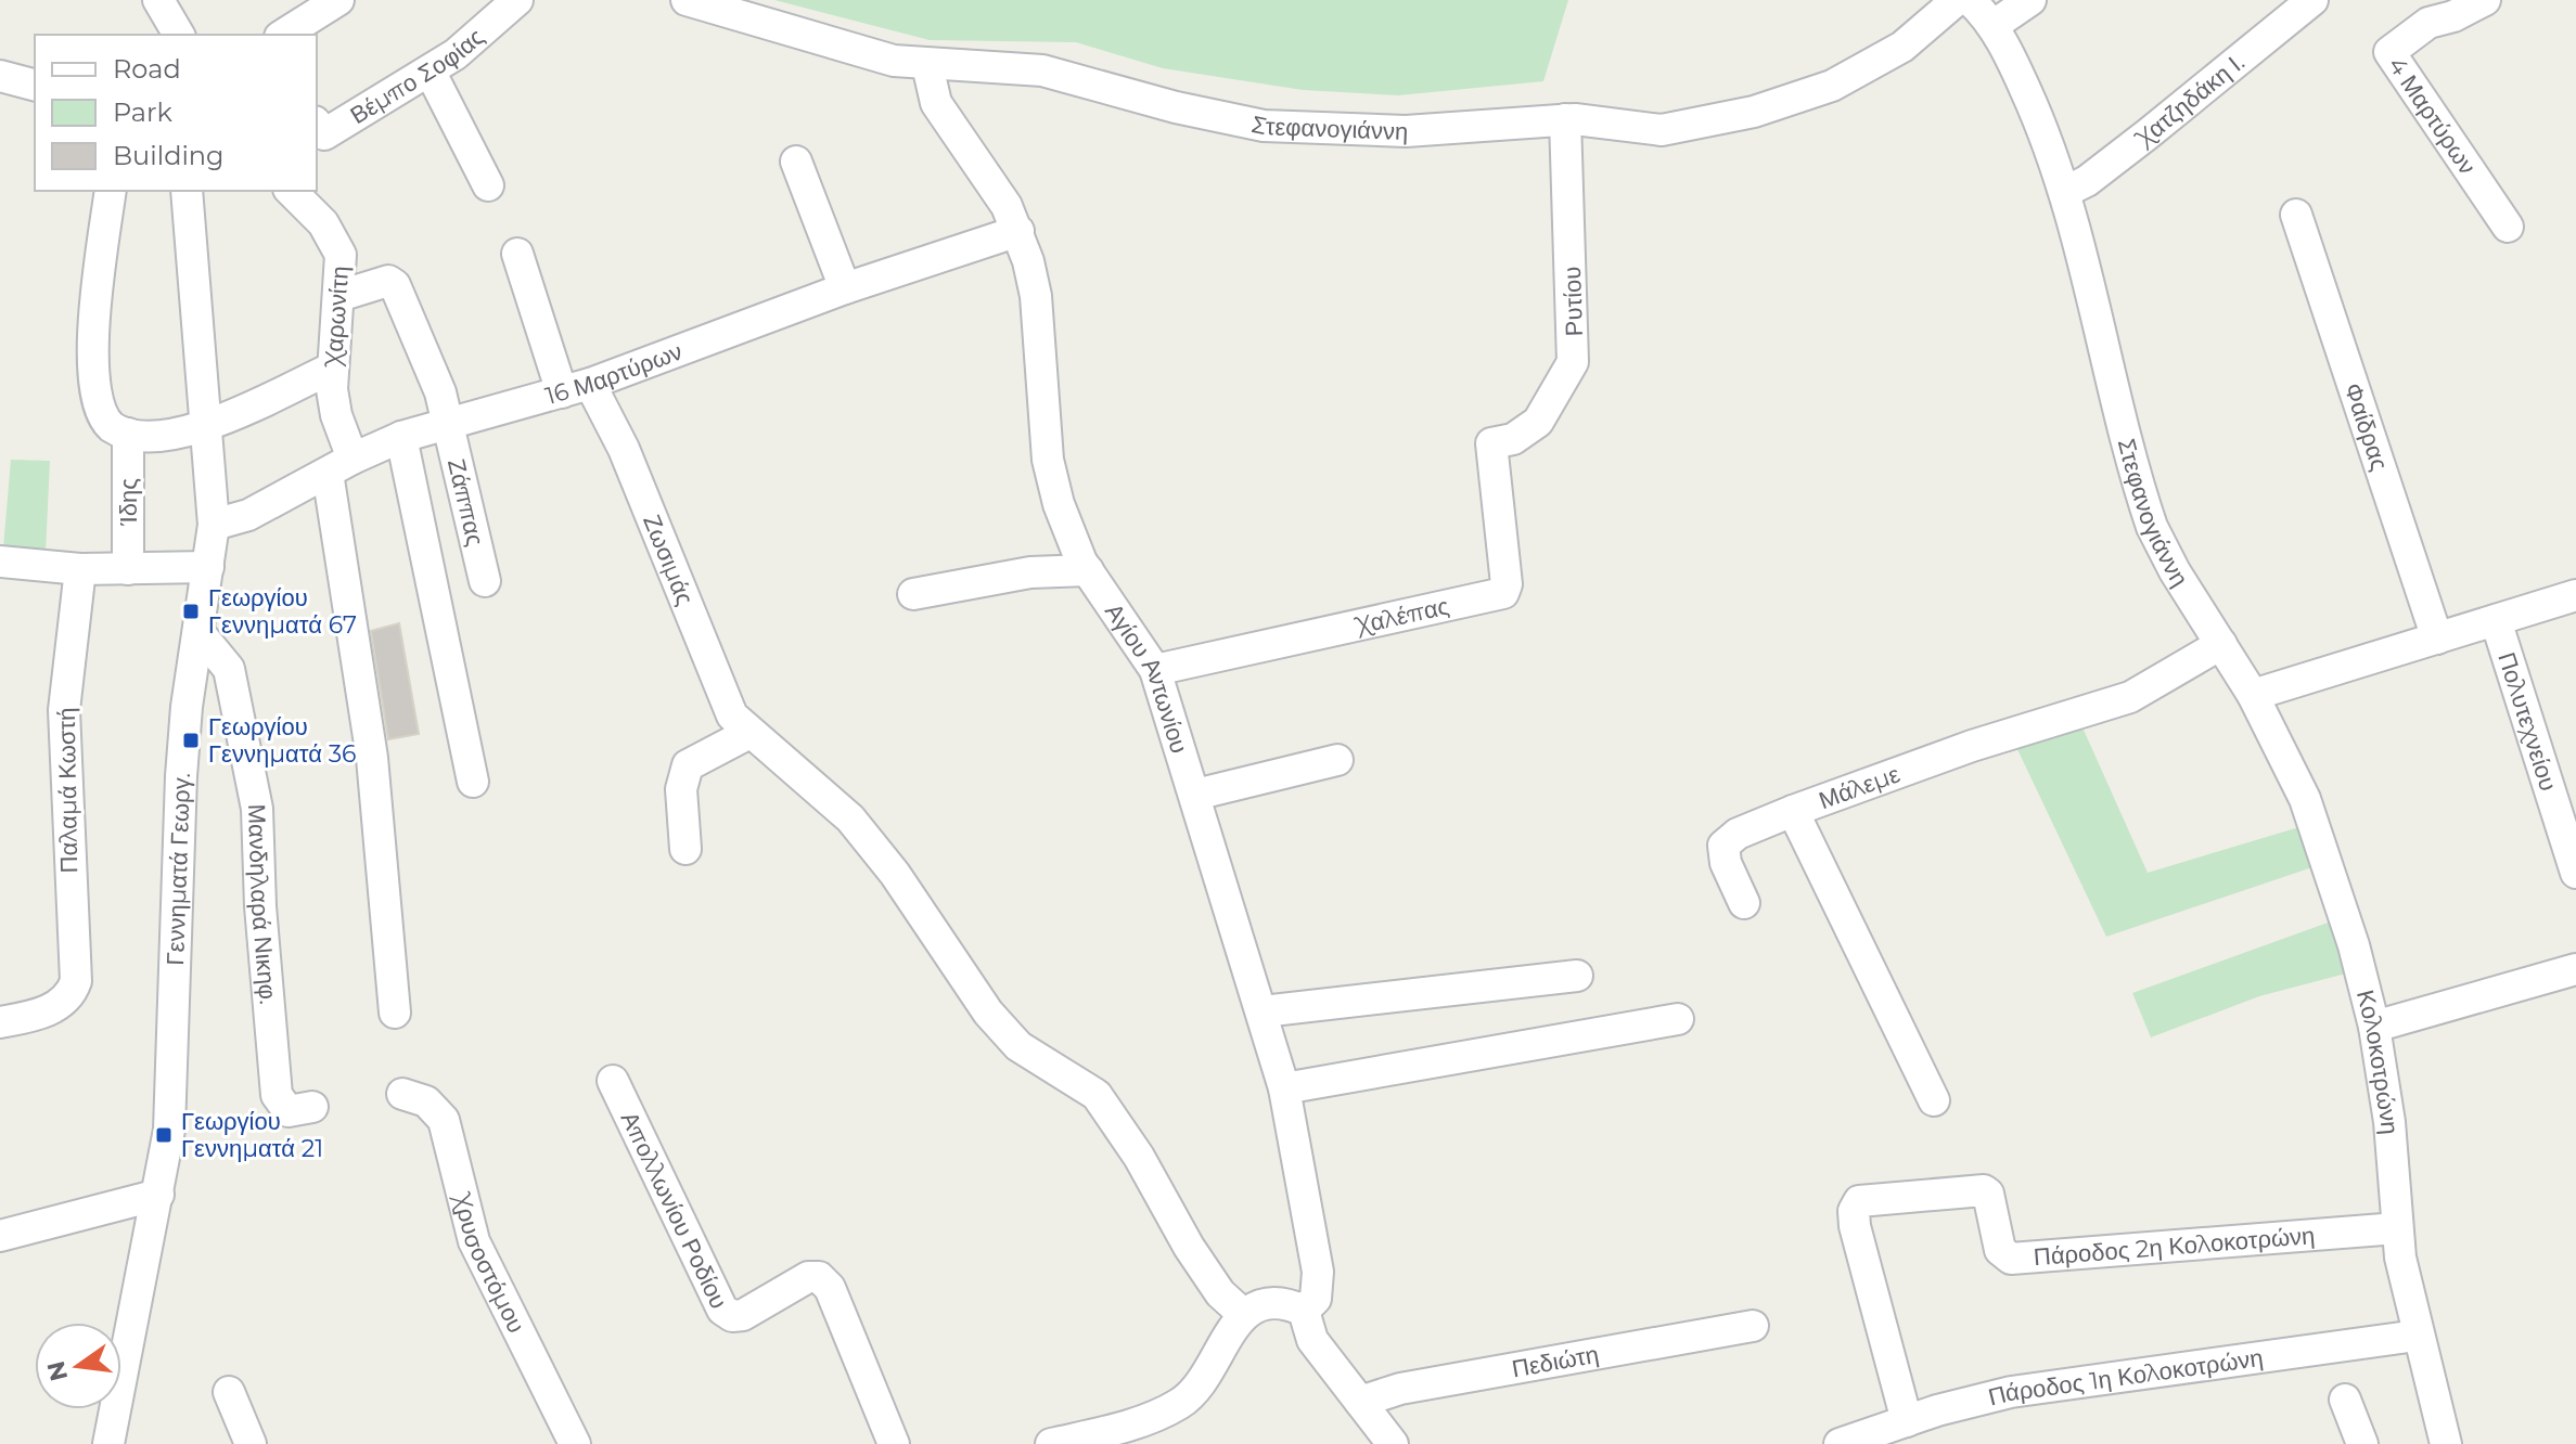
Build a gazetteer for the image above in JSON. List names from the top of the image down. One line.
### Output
{"streets":{"street":["Βέμπο Σοφίας","Χατζηδάκη Ι.","4 Μαρτύρων","Στεφανογιάννη","Ρυτίου","Χαρωνίτη","16 Μαρτύρων","Φαίδρας","Ίδης","Ζάππας","Ζωσιμάς","Χαλέπας","Αγίου Αντωνίου","Πολυτεχνείου","Μάλεμε","Παλαμά Κωστή","Γεννηματά Γεωργ.","Μανδηλαρά Νικηφ.","Κολοκοτρώνη","Απολλωνίου Ροδίου","Πάροδος 2η Κολοκοτρώνη","Χρυσοστόμου","Πεδιώτη","Πάροδος 1η Κολοκοτρώνη"]},"crossings":[["Χατζηδάκη Ι.","Στεφανογιάννη"],["Στεφανογιάννη","Ρυτίου"],["Στεφανογιάννη","Αγίου Αντωνίου"],["Στεφανογιάννη","Μάλεμε"],["Στεφανογιάννη","Κολοκοτρώνη"],["Ρυτίου","Χαλέπας"],["Χαρωνίτη","16 Μαρτύρων"],["Χαρωνίτη","Ζάππας"],["16 Μαρτύρων","Ζάππας"],["16 Μαρτύρων","Ζωσιμάς"],["16 Μαρτύρων","Αγίου Αντωνίου"],["16 Μαρτύρων","Γεννηματά Γεωργ."],["Χαλέπας","Αγίου Αντωνίου"],["Γεννηματά Γεωργ.","Μανδηλαρά Νικηφ."],["Κολοκοτρώνη","Πάροδος 2η Κολοκοτρώνη"],["Κολοκοτρώνη","Πάροδος 1η Κολοκοτρώνη"],["Πάροδος 2η Κολοκοτρώνη","Πάροδος 1η Κολοκοτρώνη"]],"places":{"transit":["Γεωργίου Γεννηματά 67","Γεωργίου Γεννηματά 36","Γεωργίου Γεννηματά 21"]},"legend":["Road","Park","Building"],"north":"left"}
